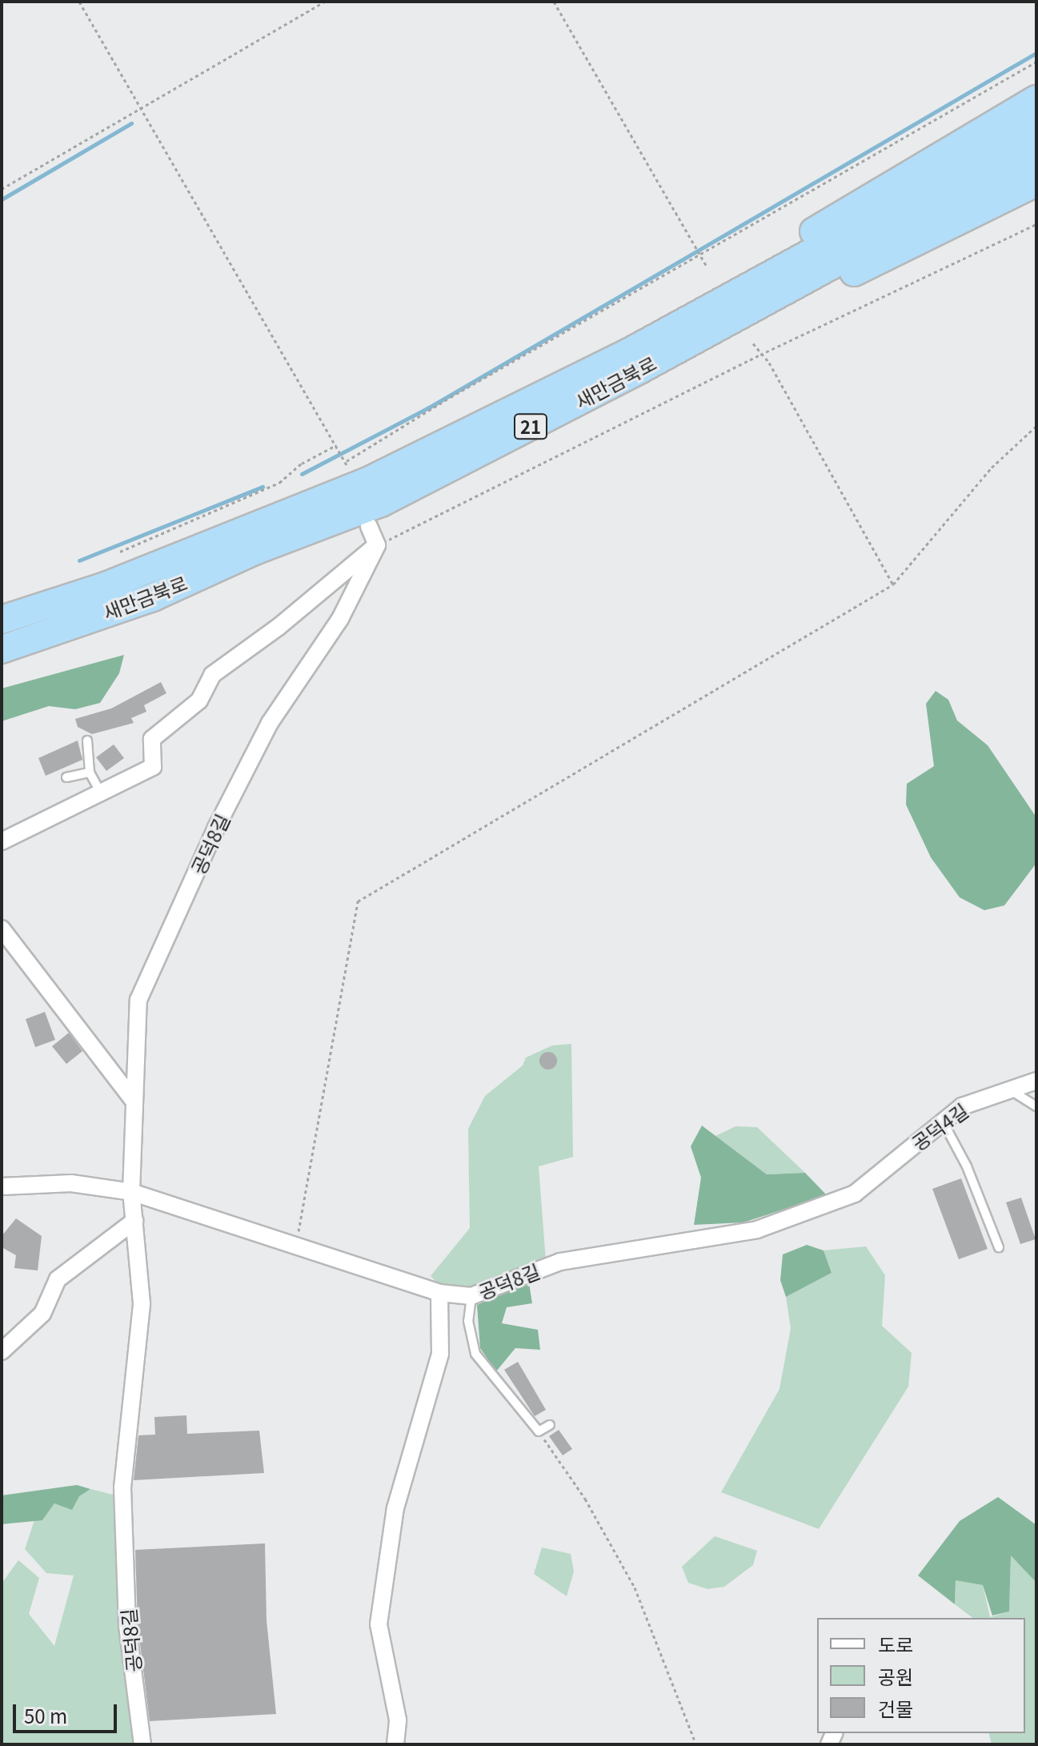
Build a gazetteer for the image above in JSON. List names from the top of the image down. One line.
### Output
{"streets":{"highway":["새만금북로","21"],"street":["공덕8길","공덕4길"]},"crossings":[["공덕8길","공덕4길"]],"legend":["도로","공원","건물"],"scale_bar":"50 m"}
